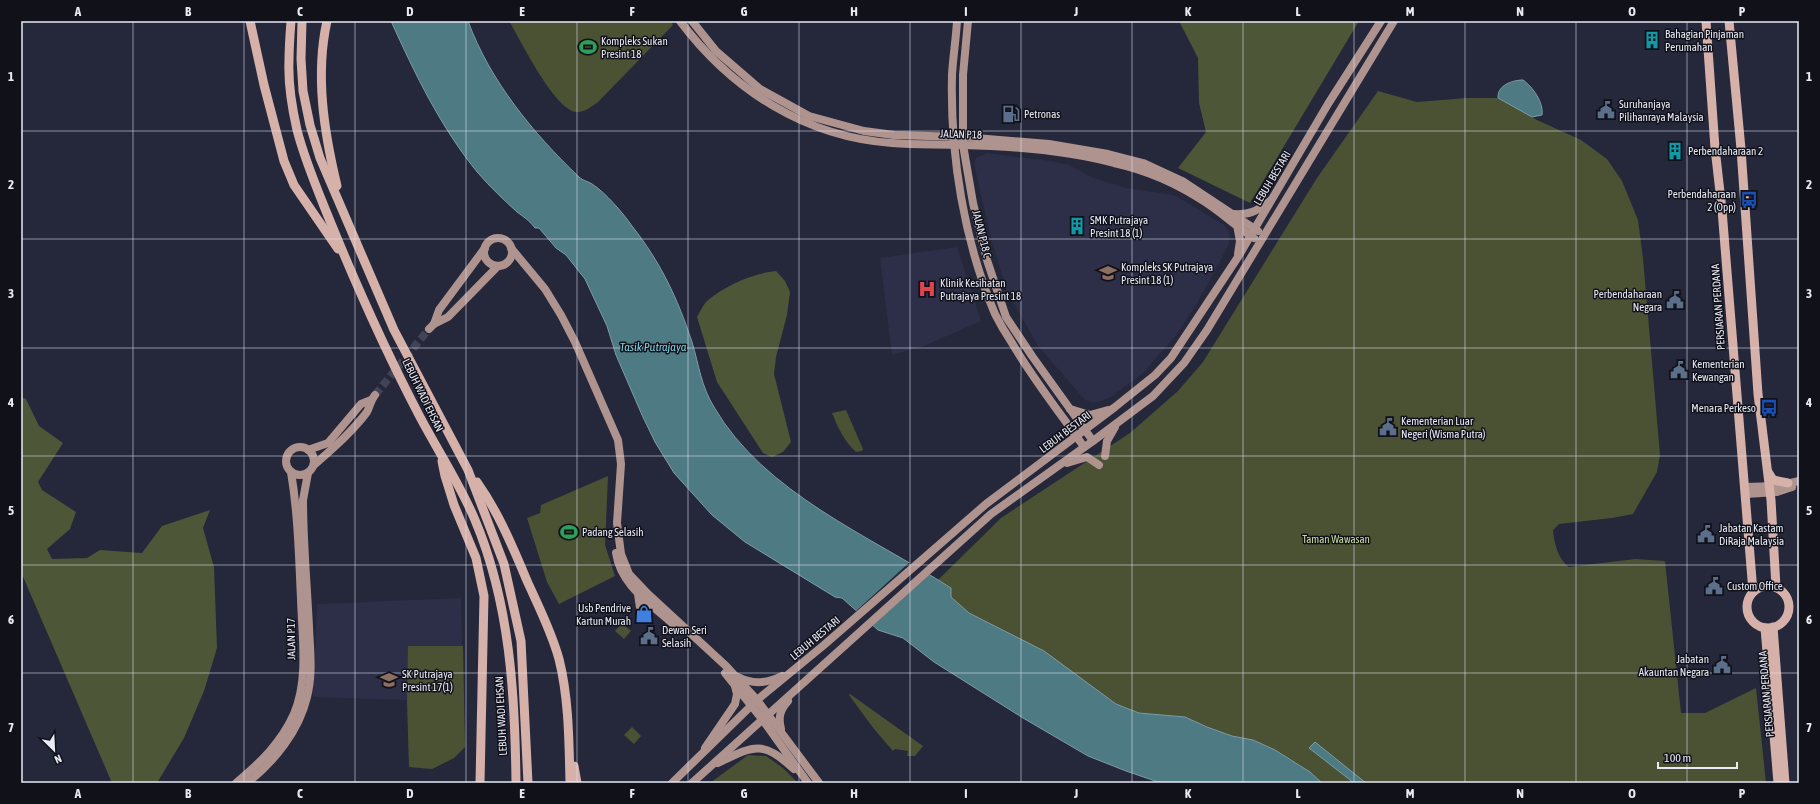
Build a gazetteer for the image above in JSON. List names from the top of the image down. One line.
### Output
{"streets":{"main road":["PERSIARAN PERDANA","LEBUH WADI EHSAN"],"street":["JALAN P18","LEBUH BESTARI","JALAN P18 C","JALAN P17"]},"crossings":[["JALAN P18","LEBUH BESTARI"],["JALAN P18","JALAN P18 C"],["LEBUH BESTARI","JALAN P18 C"]],"water":["Tasik Putrajaya"],"parks":["Taman Wawasan"],"places":{"building":["Bahagian Pinjaman Perumahan","Perbendaharaan 2","SMK Putrajaya Presint 18 (1)"],"sports":["Kompleks Sukan Presint 18","Padang Selasih"],"public building":["Suruhanjaya Pilihanraya Malaysia","Perbendaharaan Negara","Kementerian Kewangan","Kementerian Luar Negeri (Wisma Putra)","Jabatan Kastam DiRaja Malaysia","Custom Office","Dewan Seri Selasih","Jabatan Akauntan Negara"],"fuel station":["Petronas"],"bus stop":["Perbendaharaan 2 (Opp)","Menara Perkeso"],"school or university":["Kompleks SK Putrajaya Presint 18 (1)","SK Putrajaya Presint 17(1)"],"hospital":["Klinik Kesihatan Putrajaya Presint 18"],"shop":["Usb Pendrive Kartun Murah"]},"scale_bar":"100 m","north":"bottom right","grid":{"columns":["A","B","C","D","E","F","G","H","I","J","K","L","M","N","O","P"],"rows":["1","2","3","4","5","6","7"]}}
